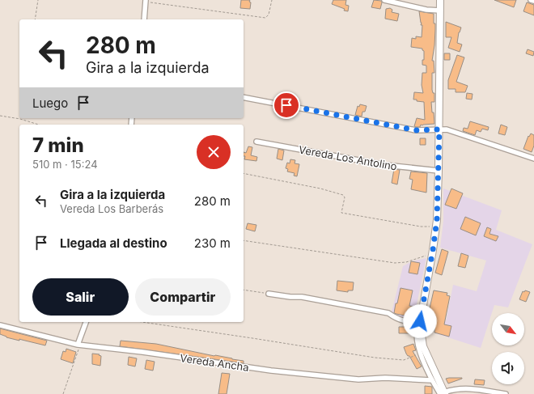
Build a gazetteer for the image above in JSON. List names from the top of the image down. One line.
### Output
{"streets":{"street":["Vereda Los Antolino","Vereda Ancha"]},"north":"bottom right","page":{"turn":["280 m","Gira a la izquierda"],"then":"Luego","heading":["7 min","510 m · 15:24"],"list":[{"name":"Gira a la izquierda","note":"Vereda Los Barberás","value":"280 m"},{"name":"Llegada al destino","value":"230 m"}],"buttons":["Salir","Compartir"]}}
